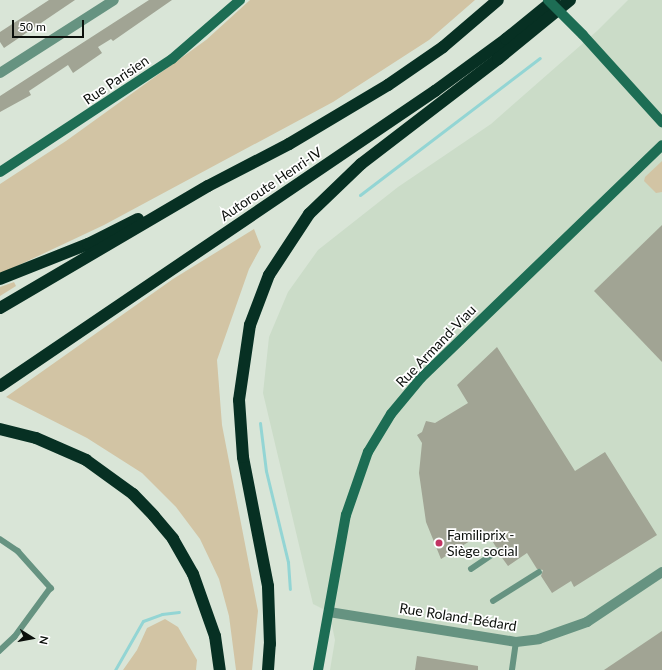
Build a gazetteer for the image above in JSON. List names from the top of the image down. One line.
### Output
{"streets":{"highway":["Autoroute Henri-IV"],"street":["Rue Parisien","Rue Armand-Viau","Rue Roland-Bédard"]},"crossings":[["Rue Armand-Viau","Rue Roland-Bédard"]],"places":["Familiprix - Siège social"],"scale_bar":"50 m","north":"right"}
